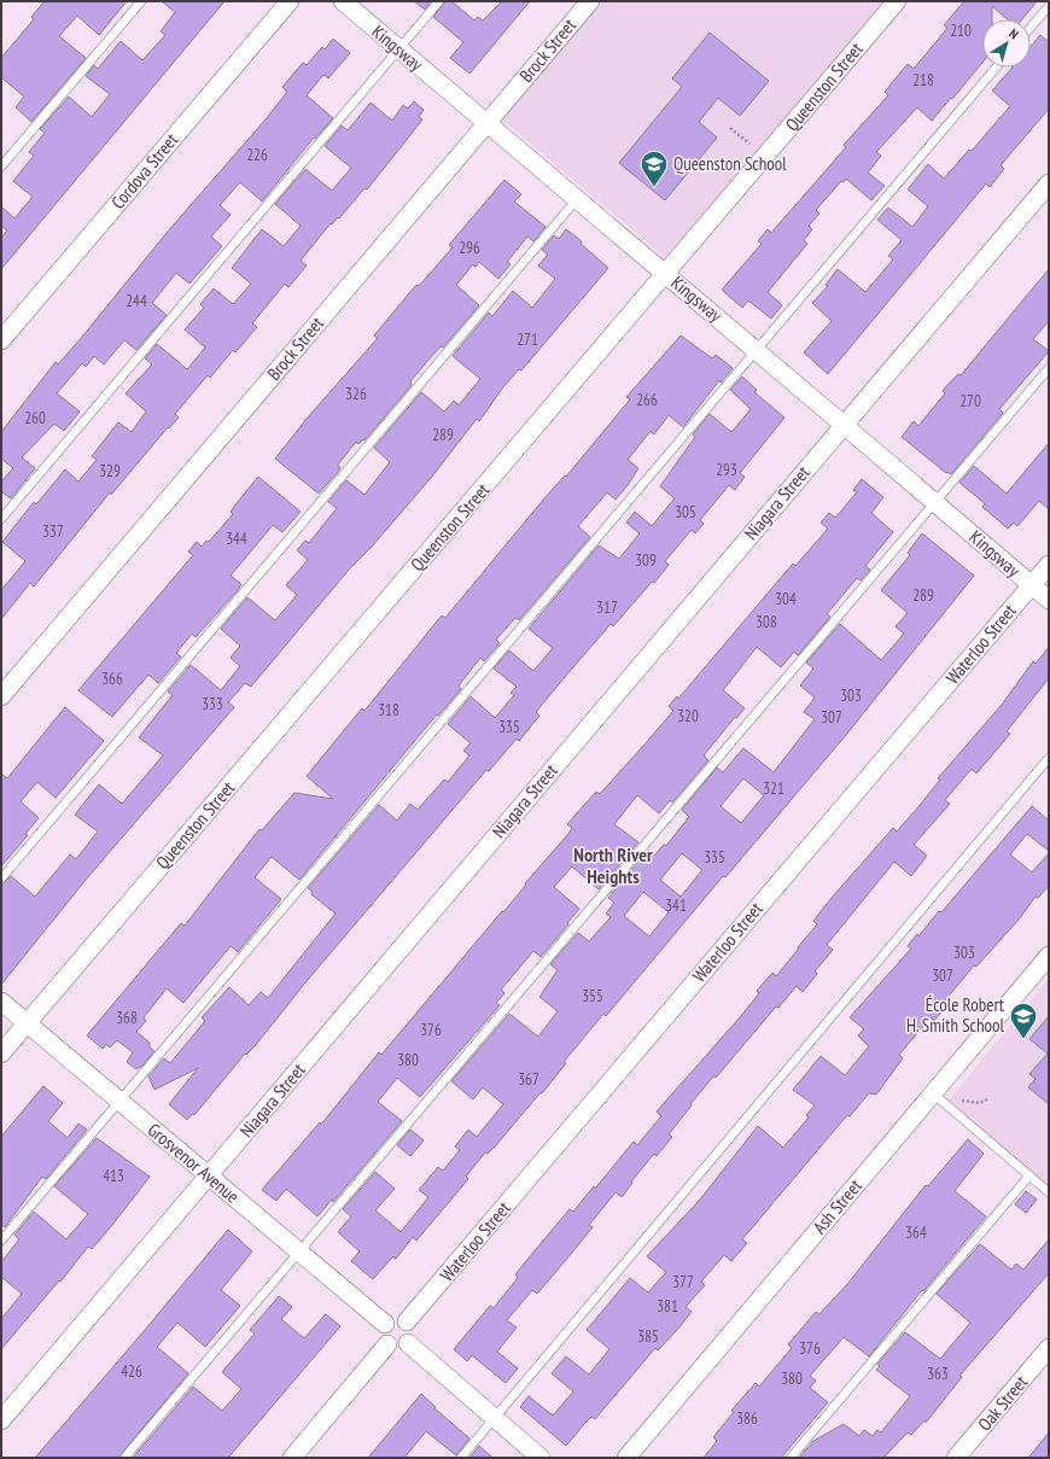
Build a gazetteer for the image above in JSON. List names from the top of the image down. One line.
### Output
{"streets":{"street":["Kingsway","Brock Street","Queenston Street","Cordova Street","Niagara Street","Waterloo Street","Grosvenor Avenue","Ash Street","Oak Street"]},"crossings":[["Kingsway","Brock Street"],["Kingsway","Queenston Street"],["Kingsway","Niagara Street"],["Kingsway","Waterloo Street"],["Queenston Street","Grosvenor Avenue"],["Niagara Street","Grosvenor Avenue"],["Waterloo Street","Grosvenor Avenue"]],"districts":["North River Heights"],"places":{"school or university":["Queenston School","École Robert H. Smith School"]},"house_numbers":["210","218","226","296","244","271","326","266","270","260","289","293","329","305","337","344","309","289","304","317","308","366","303","333","318","320","307","335","321","335","341","303","307","355","368","376","380","367","413","364","377","381","385","376","426","363","380","386"],"north":"top right"}
